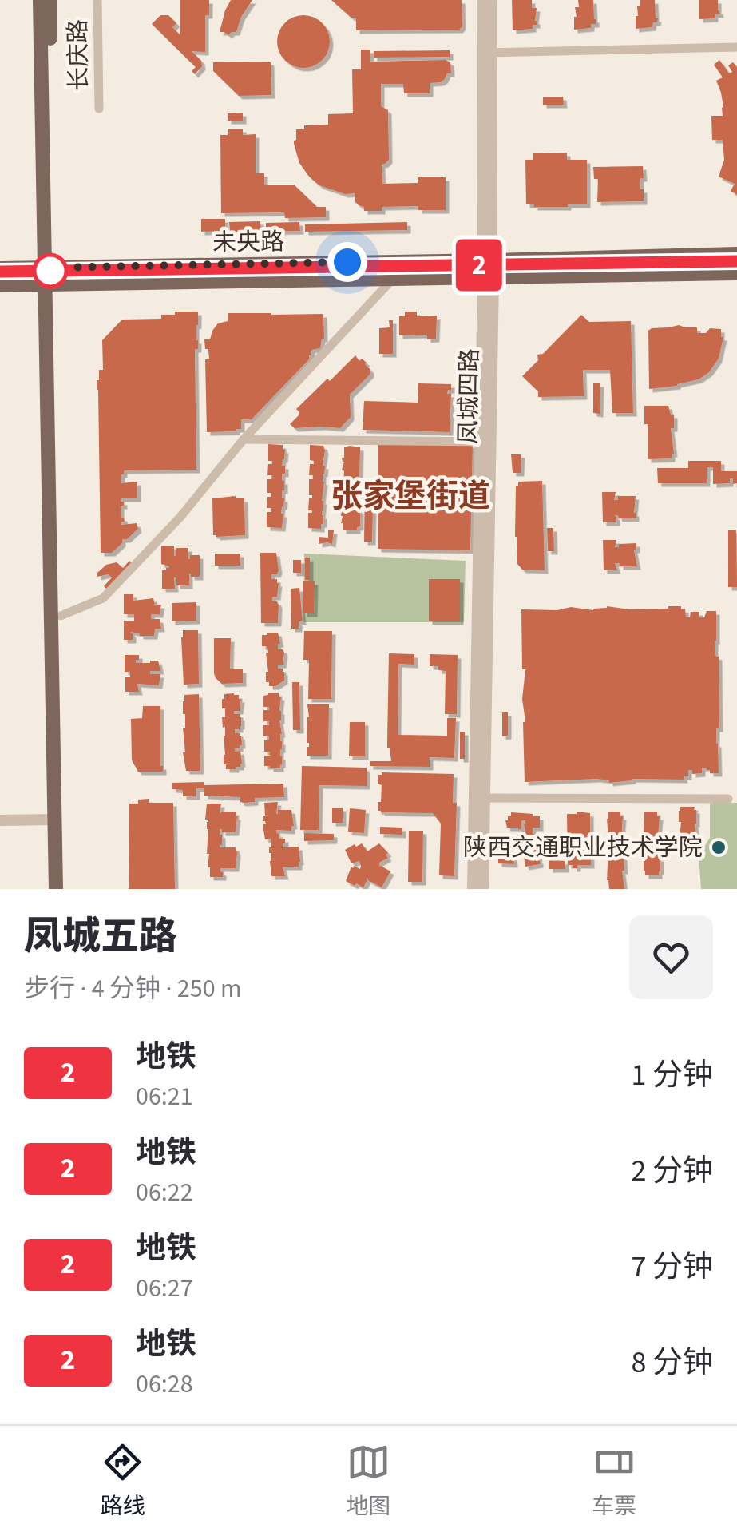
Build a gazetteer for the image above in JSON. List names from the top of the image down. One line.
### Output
{"streets":{"main road":["未央路"],"street":["长庆路","凤城四路"]},"crossings":[["未央路","凤城四路"]],"districts":["张家堡街道"],"places":["陕西交通职业技术学院"],"lines":["metro line 2"],"page":{"on_map":"2","heading":["凤城五路","步行 · 4 分钟 · 250 m"],"list":[{"mark":"2","name":"地铁","note":"06:21","value":"1 分钟"},{"mark":"2","name":"地铁","note":"06:22","value":"2 分钟"},{"mark":"2","name":"地铁","note":"06:27","value":"7 分钟"},{"mark":"2","name":"地铁","note":"06:28","value":"8 分钟"}],"tabs":["路线","地图","车票"]}}
